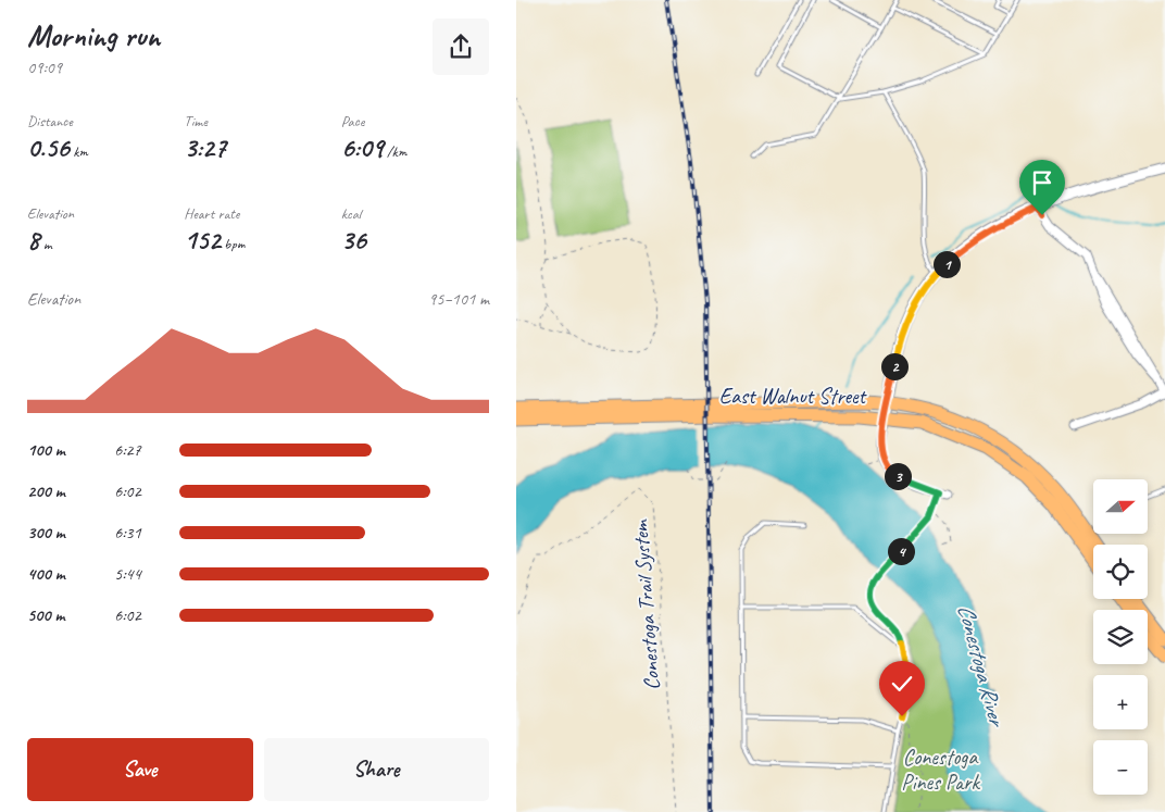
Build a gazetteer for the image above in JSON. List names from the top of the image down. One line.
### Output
{"streets":{"main road":["East Walnut Street"],"path":["Conestoga Trail System"]},"water":["Conestoga River"],"parks":["Conestoga Pines Park"],"north":"right","page":{"heading":["Morning run","09:09"],"stats":[["Distance","0.56 km"],["Time","3:27"],["Pace","6:09 /km"],["Elevation","8 m"],["Heart rate","152 bpm"],["kcal","36"]],"pins":["1","2","3","4"],"chart":["Elevation","95–101 m"],"list":[{"name":"100 m","note":"6:27"},{"name":"200 m","note":"6:02"},{"name":"300 m","note":"6:31"},{"name":"400 m","note":"5:44"},{"name":"500 m","note":"6:02"}],"map_buttons":["+","−"],"buttons":["Save","Share"]}}
